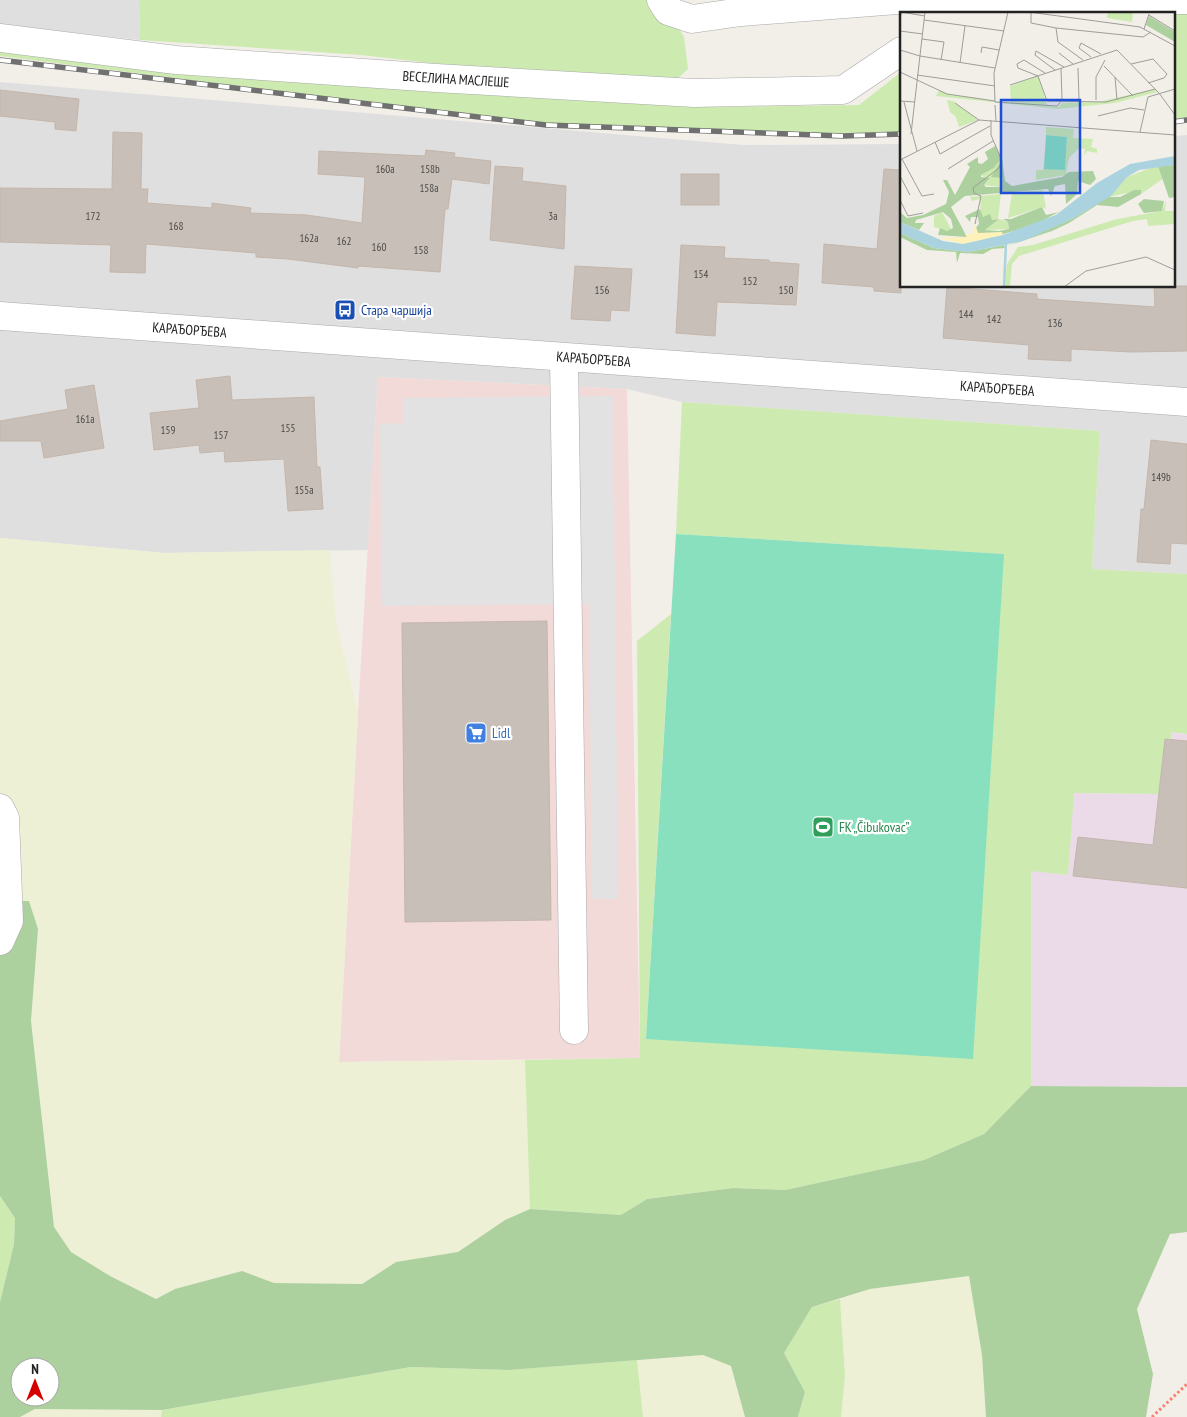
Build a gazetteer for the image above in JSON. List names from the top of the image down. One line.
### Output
{"streets":{"street":["ВЕСЕЛИНА МАСЛЕШЕ","КАРАЂОРЂЕВА"]},"places":{"bus stop":["Стара чаршија"],"supermarket":["Lidl"],"sports":["FK „Čibukovac”"]},"house_numbers":["160a","158b","158a","172","3a","168","162a","162","160","158","154","152","156","150","144","142","136","161a","155","159","157","149b","155a"],"north":"top"}
